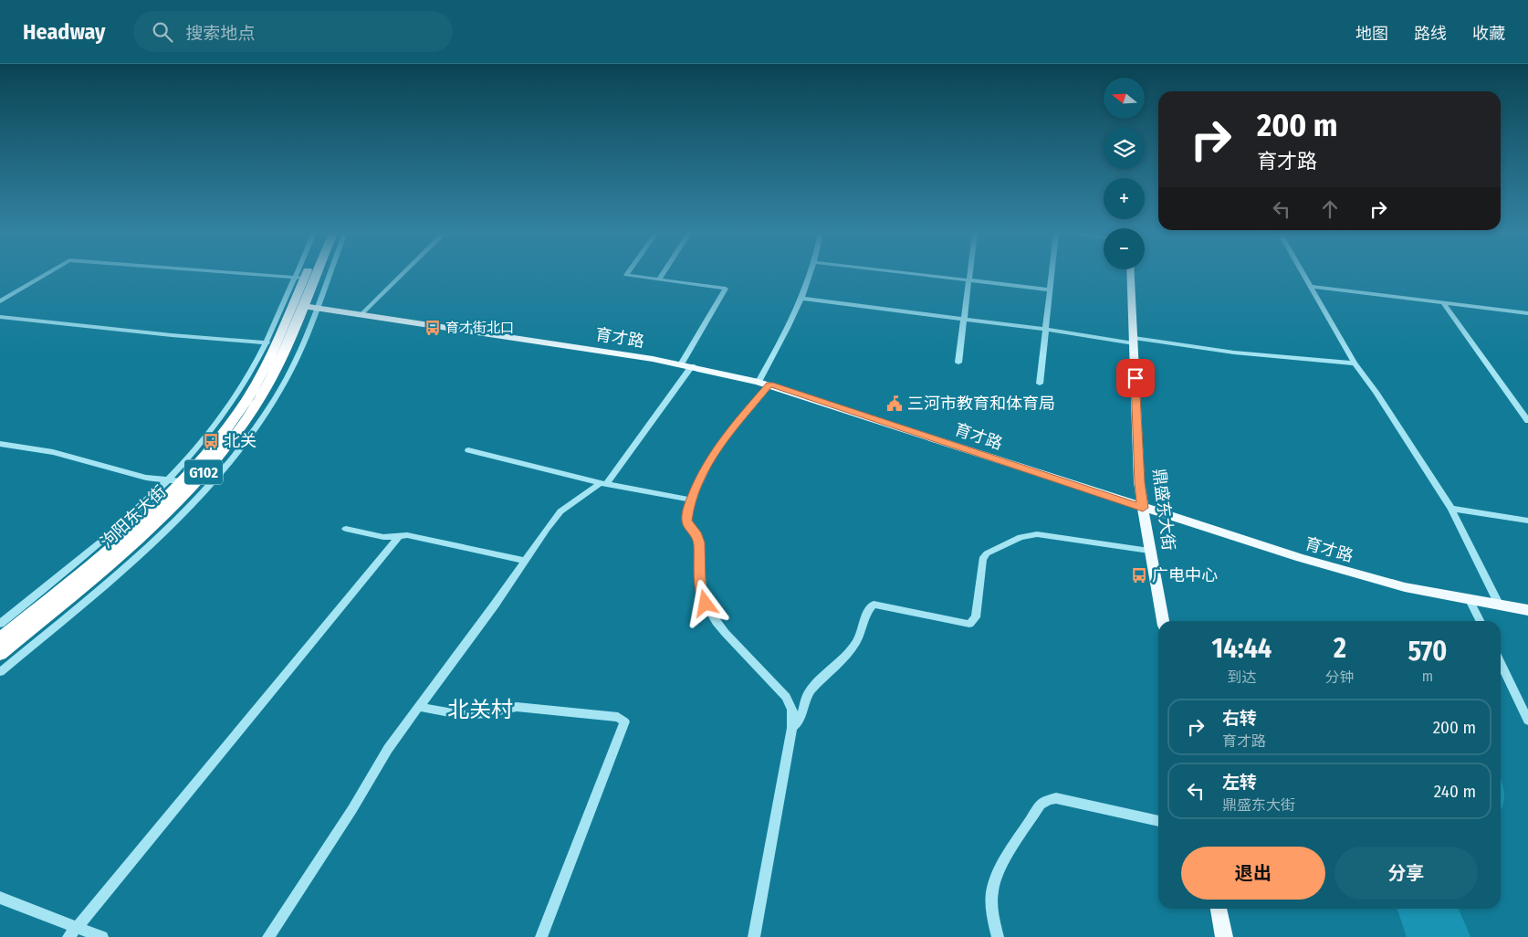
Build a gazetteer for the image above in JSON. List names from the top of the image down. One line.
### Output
{"streets":{"highway":["G102","泃阳东大街"],"main road":["育才路","鼎盛东大街"]},"crossings":[["育才路","鼎盛东大街"],["育才路","泃阳东大街"]],"districts":["北关村"],"places":{"bus stop":["育才街北口","北关","广电中心"],"public building":["三河市教育和体育局"]},"north":"left","page":{"header":"Headway","search":"搜索地点","nav":["地图","路线","收藏"],"map_buttons":["+","−"],"turn":["200 m","育才路"],"eta":["14:44","到达","2","分钟","570","m"],"list":[{"name":"右转","note":"育才路","value":"200 m"},{"name":"左转","note":"鼎盛东大街","value":"240 m"}],"buttons":["退出","分享"]}}
